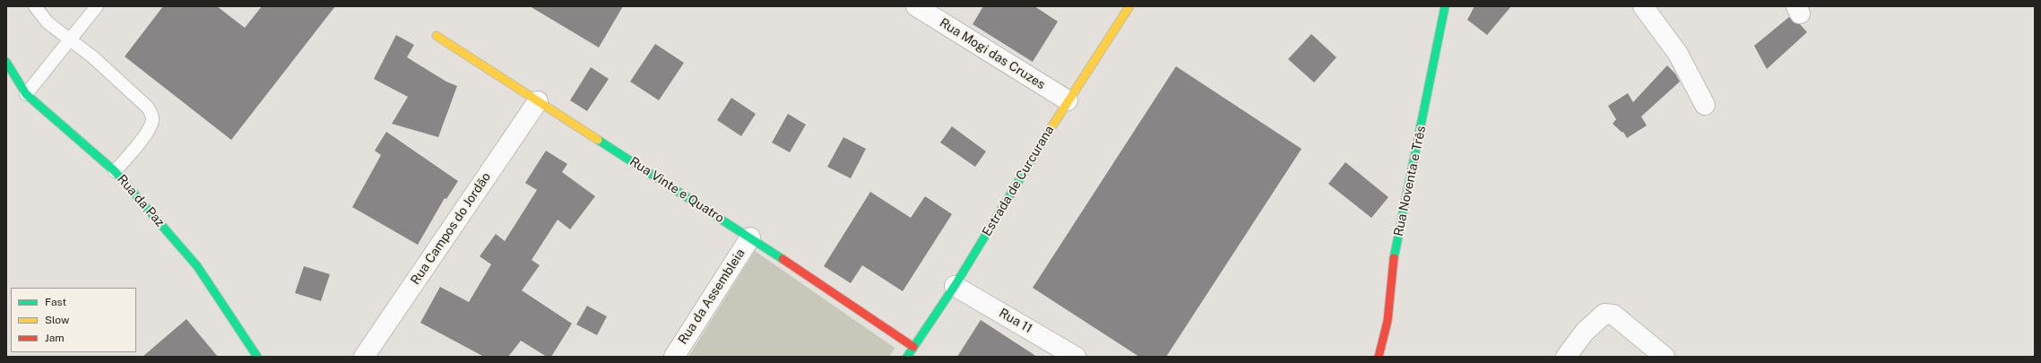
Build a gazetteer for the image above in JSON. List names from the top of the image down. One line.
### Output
{"streets":{"street":["Rua Mogi das Cruzes","Estrada de Curcurana","Rua Noventa e Três","Rua Vinte e Quatro","Rua da Paz","Rua Campos do Jordão","Rua da Assembleia","Rua 11"]},"crossings":[["Rua Mogi das Cruzes","Estrada de Curcurana"],["Estrada de Curcurana","Rua Vinte e Quatro"],["Estrada de Curcurana","Rua 11"],["Rua Vinte e Quatro","Rua Campos do Jordão"],["Rua Vinte e Quatro","Rua da Assembleia"]],"legend":["Fast","Slow","Jam"]}
